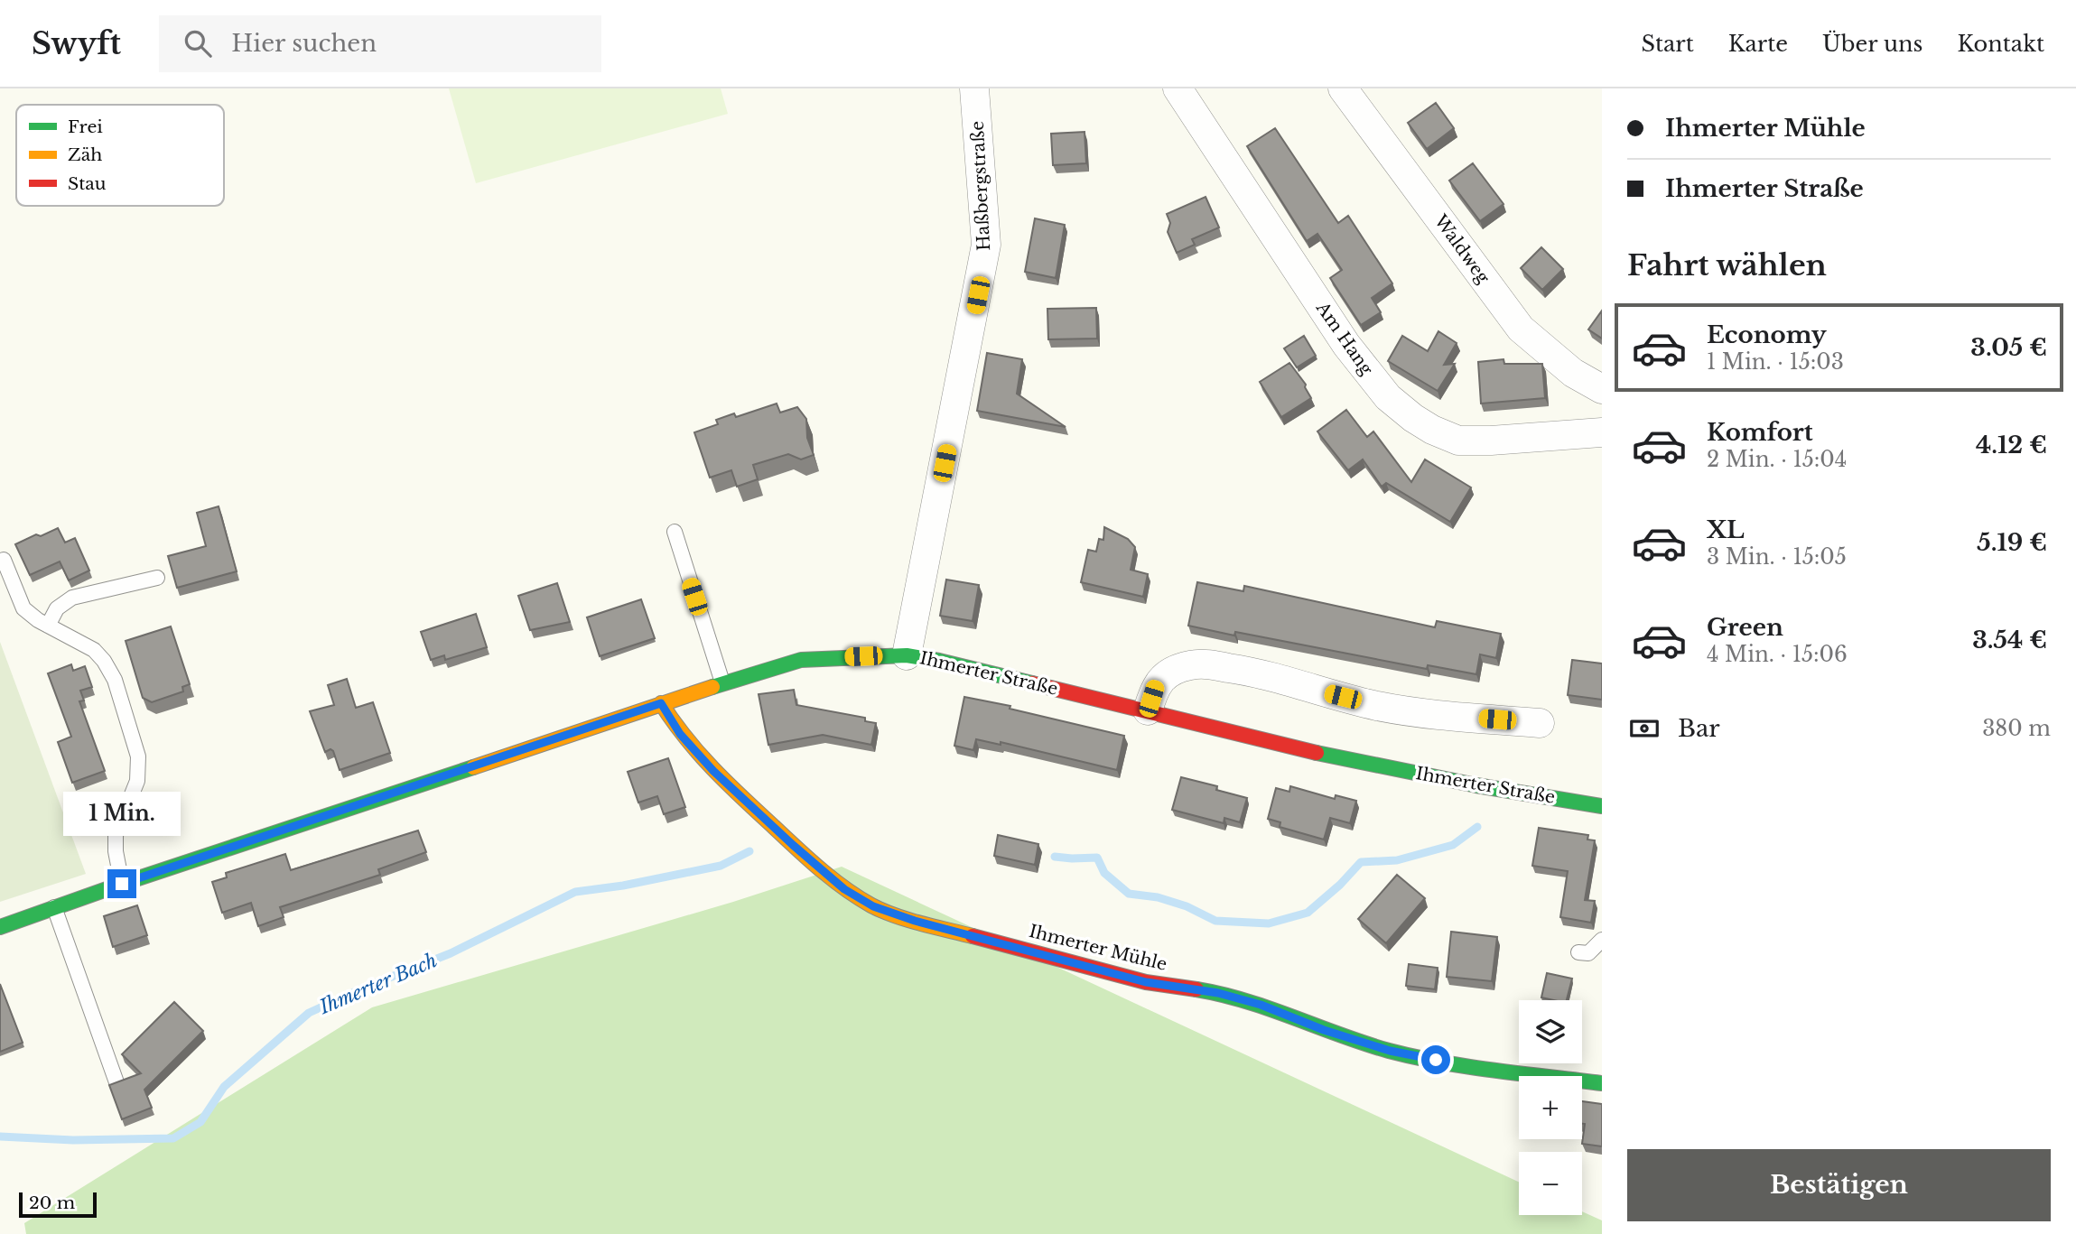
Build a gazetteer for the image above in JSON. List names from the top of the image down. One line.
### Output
{"streets":{"main road":["Ihmerter Straße","Ihmerter Mühle"],"street":["Haßbergstraße","Waldweg","Am Hang"]},"crossings":[["Haßbergstraße","Ihmerter Straße"],["Ihmerter Straße","Ihmerter Mühle"]],"water":["Ihmerter Bach"],"legend":["Frei","Zäh","Stau"],"scale_bar":"20 m","page":{"header":"Swyft","search":"Hier suchen","nav":["Start","Karte","Über uns","Kontakt"],"banner":["Ihmerter Mühle","Ihmerter Straße"],"heading":"Fahrt wählen","list":[{"name":"Economy","note":"1 Min. · 15:03","value":"3.05 €"},{"name":"Komfort","note":"2 Min. · 15:04","value":"4.12 €"},{"name":"XL","note":"3 Min. · 15:05","value":"5.19 €"},{"name":"Green","note":"4 Min. · 15:06","value":"3.54 €"}],"pay":["Bar","380 m"],"bubble":"1 Min.","map_buttons":["+","−"],"buttons":"Bestätigen","scale":"20 m"}}
